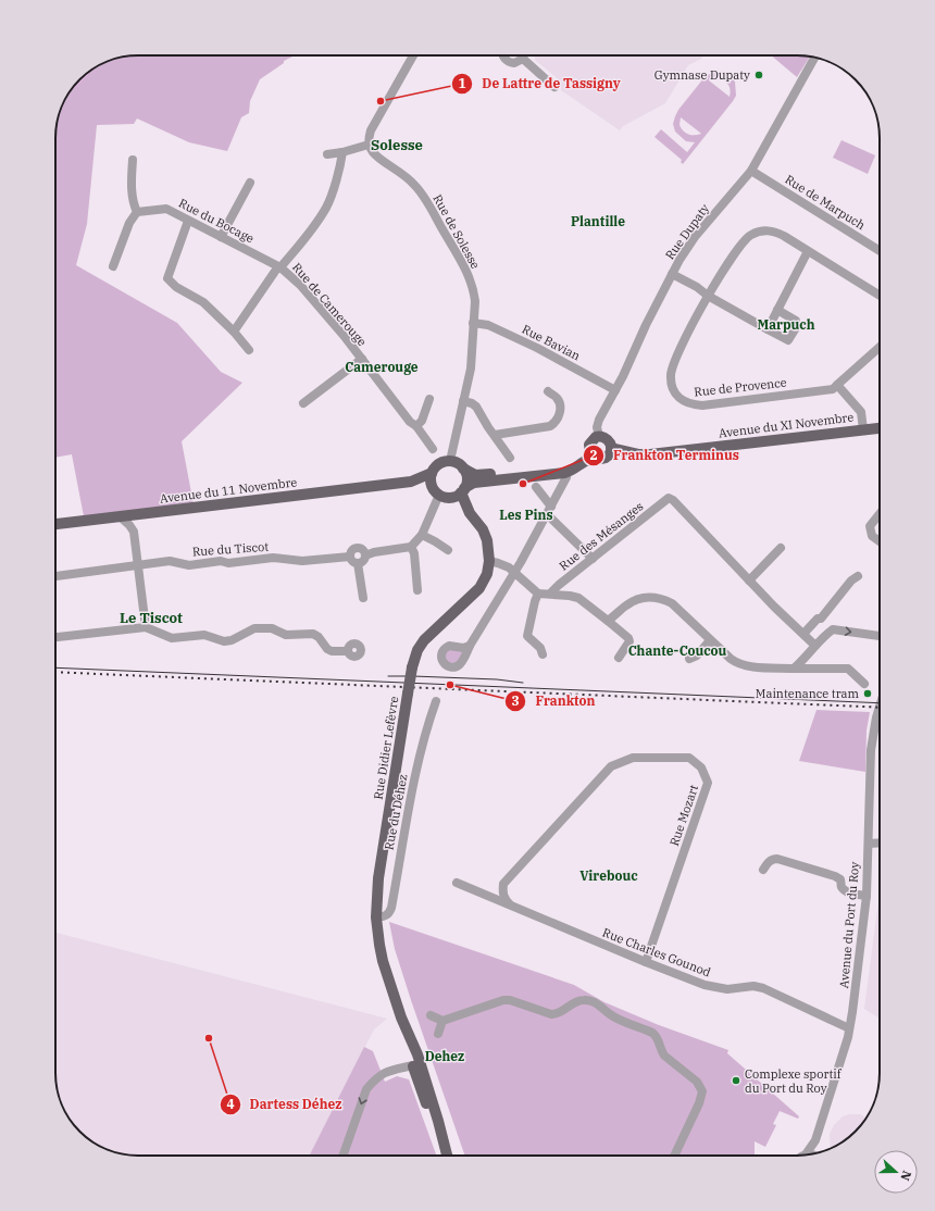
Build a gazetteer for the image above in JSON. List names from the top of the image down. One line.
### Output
{"streets":{"main road":["Avenue du XI Novembre","Avenue du 11 Novembre","Rue Didier Lefèvre"],"street":["Rue de Marpuch","Rue du Bocage","Rue de Solesse","Rue Dupaty","Rue de Camerouge","Rue Bavian","Rue de Provence","Rue des Mésanges","Rue du Tiscot","Rue du Déhez","Rue Mozart","Avenue du Port du Roy","Rue Charles Gounod"]},"crossings":[["Rue de Marpuch","Rue Dupaty"],["Rue du Bocage","Rue de Camerouge"],["Rue de Solesse","Rue Bavian"],["Rue de Solesse","Avenue du 11 Novembre"],["Rue de Solesse","Rue Didier Lefèvre"],["Rue Dupaty","Rue Bavian"],["Rue Dupaty","Avenue du XI Novembre"],["Avenue du 11 Novembre","Rue Didier Lefèvre"],["Rue Didier Lefèvre","Rue du Déhez"],["Rue Mozart","Rue Charles Gounod"],["Avenue du Port du Roy","Rue Charles Gounod"]],"districts":["Solesse","Plantille","Marpuch","Camerouge","Les Pins","Le Tiscot","Chante-Coucou","Virebouc","Dehez"],"places":["Gymnase Dupaty","De Lattre de Tassigny","Frankton Terminus","Frankton","Maintenance tram","Dartess Déhez","Complexe sportif du Port du Roy"],"north":"right"}
